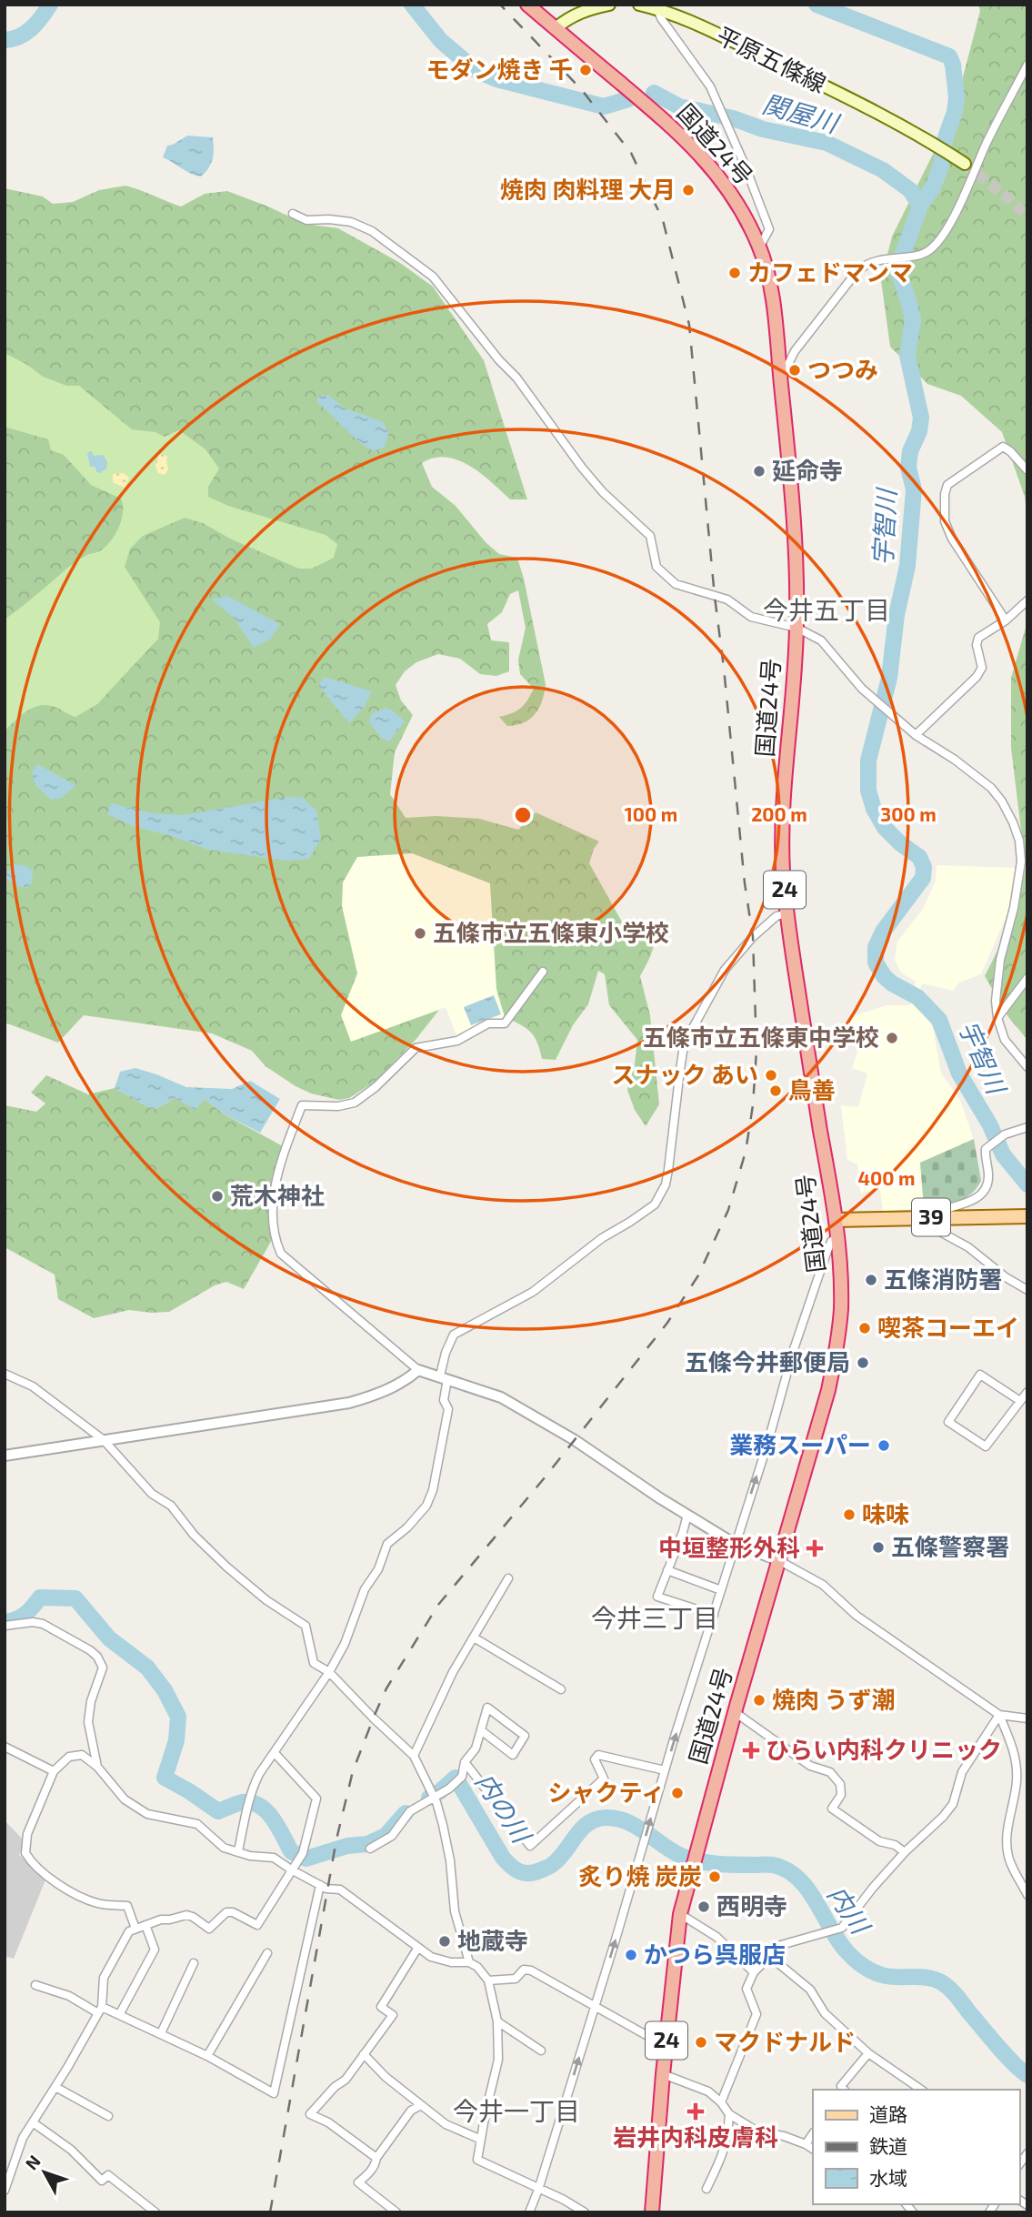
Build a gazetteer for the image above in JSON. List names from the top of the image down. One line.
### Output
{"streets":{"highway":["国道24号","24"],"main road":["平原五條線","39"]},"crossings":[["国道24号","39"]],"districts":["今井五丁目","今井三丁目","今井一丁目"],"water":["関屋川","宇智川","内の川","内川"],"places":{"other":["モダン焼き 千","焼肉 肉料理 大月","カフェドマンマ","つつみ","延命寺","五條市立五條東小学校","五條市立五條東中学校","スナック あい","鳥善","荒木神社","五條消防署","喫茶コーエイ","五條今井郵便局","業務スーパー","味味","五條警察署","焼肉 うず潮","シャクティ","炙り焼 炭炭","西明寺","地蔵寺","かつら呉服店","マクドナルド"],"health":["中垣整形外科","ひらい内科クリニック","岩井内科皮膚科"]},"legend":["道路","鉄道","水域"],"north":"top left","rings":["100 m","200 m","300 m","400 m"]}
